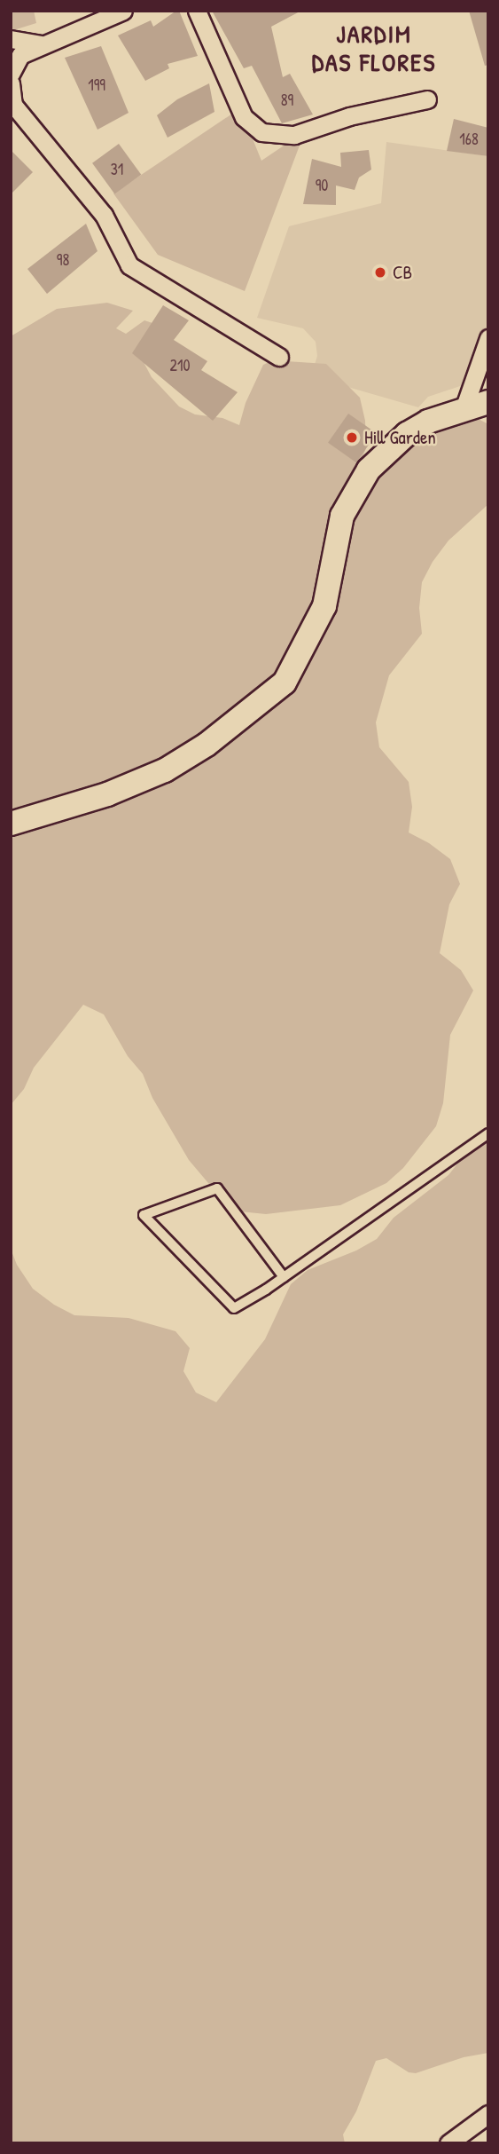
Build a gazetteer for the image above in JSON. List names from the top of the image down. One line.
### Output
{"districts":["JARDIM DAS FLORES"],"places":["CB","Hill Garden"],"house_numbers":["199","89","168","31","90","98","210"]}
